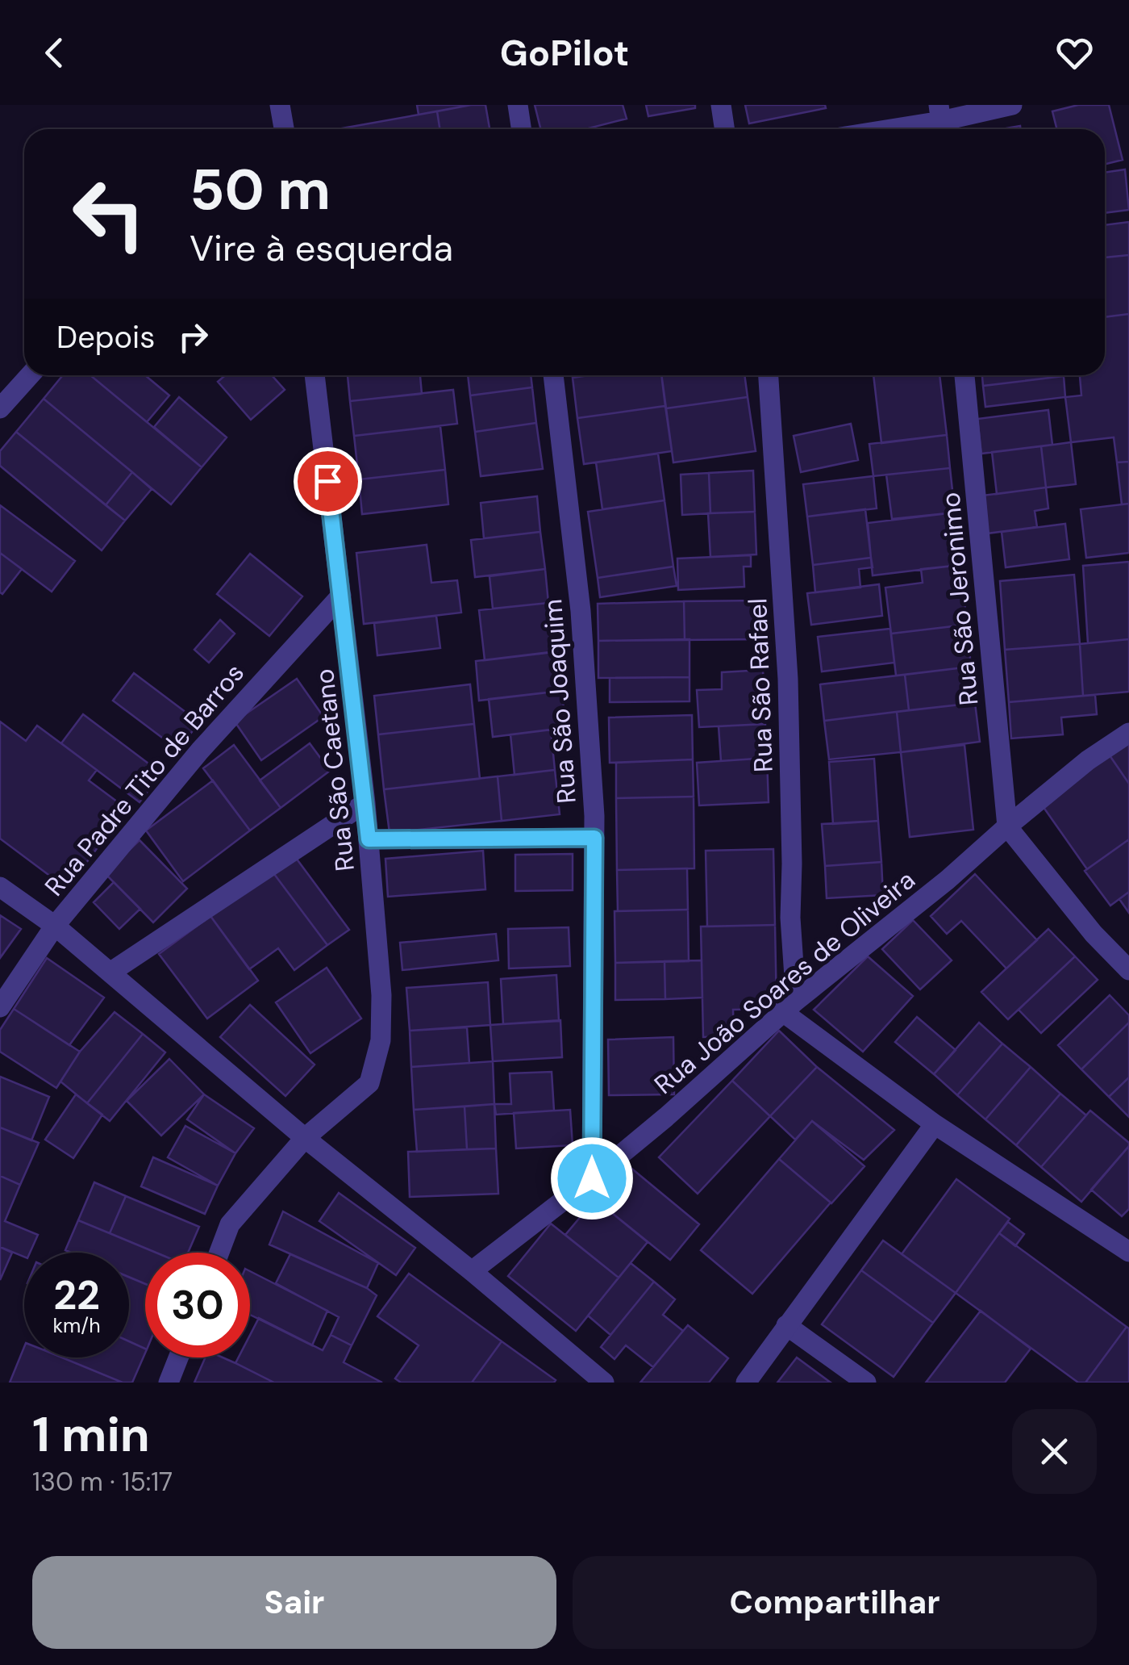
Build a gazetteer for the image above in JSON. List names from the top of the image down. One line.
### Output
{"streets":{"street":["Rua São Jeronimo","Rua São Rafael","Rua São Joaquim","Rua São Caetano","Rua Padre Tito de Barros","Rua João Soares de Oliveira"]},"crossings":[["Rua São Jeronimo","Rua João Soares de Oliveira"],["Rua São Rafael","Rua João Soares de Oliveira"],["Rua São Joaquim","Rua João Soares de Oliveira"],["Rua São Caetano","Rua Padre Tito de Barros"]],"page":{"header":"GoPilot","turn":["50 m","Vire à esquerda"],"then":"Depois","speed":"22 km/h","limit":"30","heading":["1 min","130 m · 15:17"],"buttons":["Sair","Compartilhar"]}}
